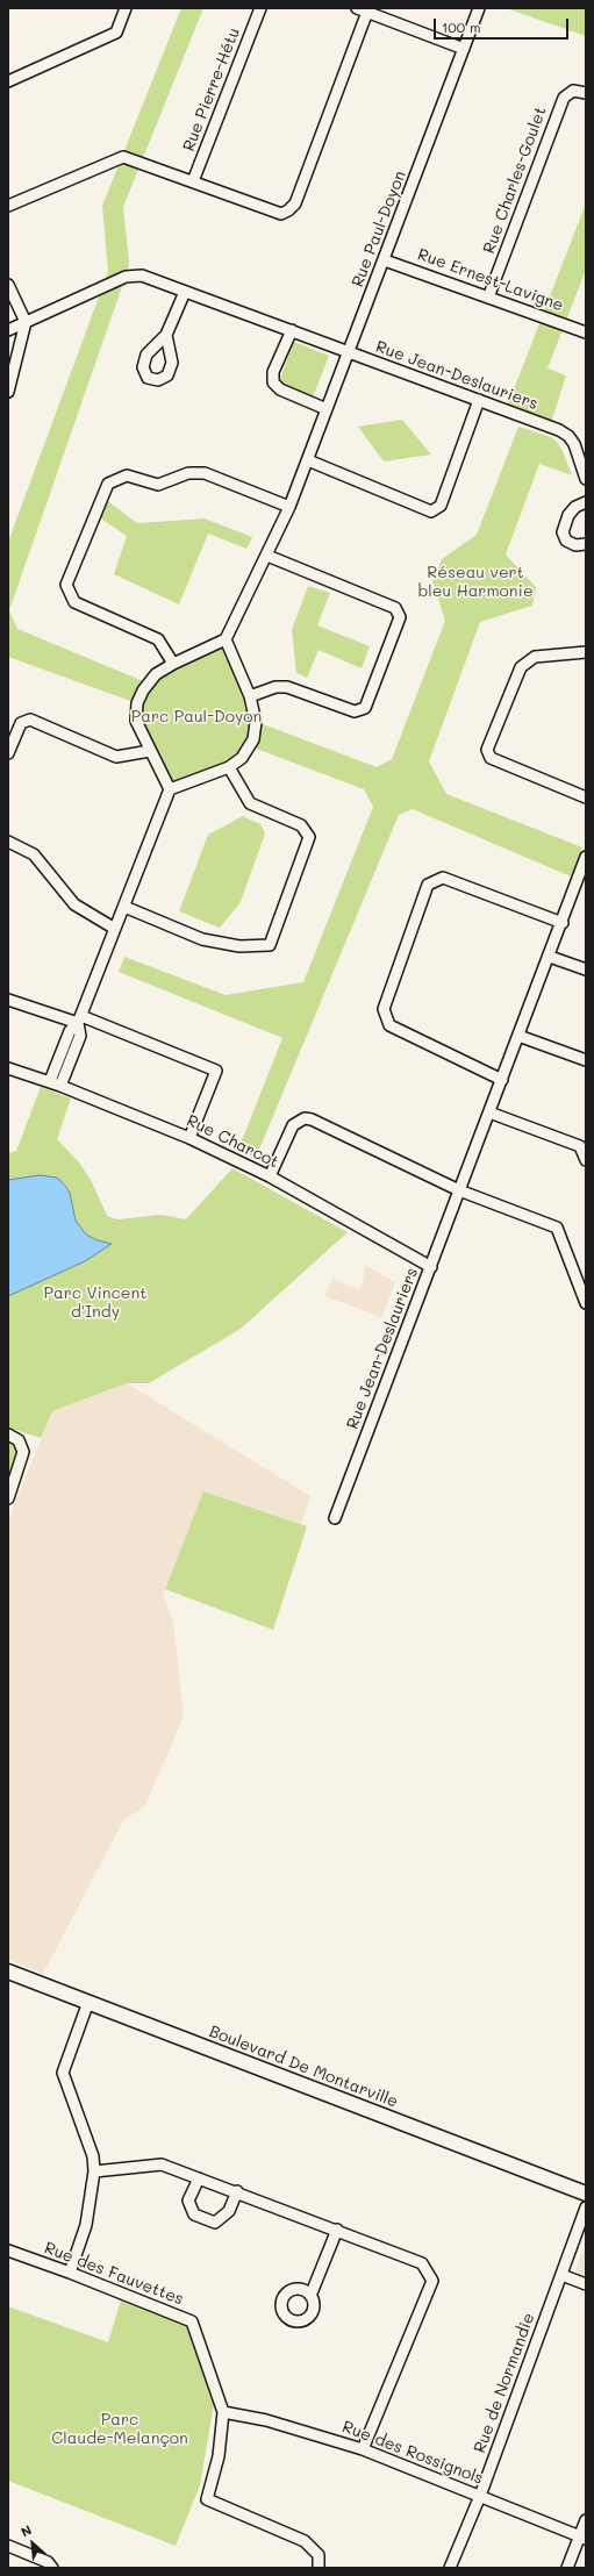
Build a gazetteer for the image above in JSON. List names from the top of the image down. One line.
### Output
{"streets":{"street":["Rue Pierre-Hétu","Rue Charles-Goulet","Rue Paul-Doyon","Rue Ernest-Lavigne","Rue Jean-Deslauriers","Rue Charcot","Boulevard De Montarville","Rue des Fauvettes","Rue de Normandie","Rue des Rossignols"]},"crossings":[["Rue Charles-Goulet","Rue Ernest-Lavigne"],["Rue Paul-Doyon","Rue Ernest-Lavigne"],["Rue Paul-Doyon","Rue Jean-Deslauriers"],["Rue Jean-Deslauriers","Rue Charcot"],["Rue des Fauvettes","Rue des Rossignols"],["Rue de Normandie","Rue des Rossignols"]],"parks":["Réseau vert bleu Harmonie","Parc Paul-Doyon","Parc Vincent d'Indy","Parc Claude-Melançon"],"scale_bar":"100 m","north":"top left"}
